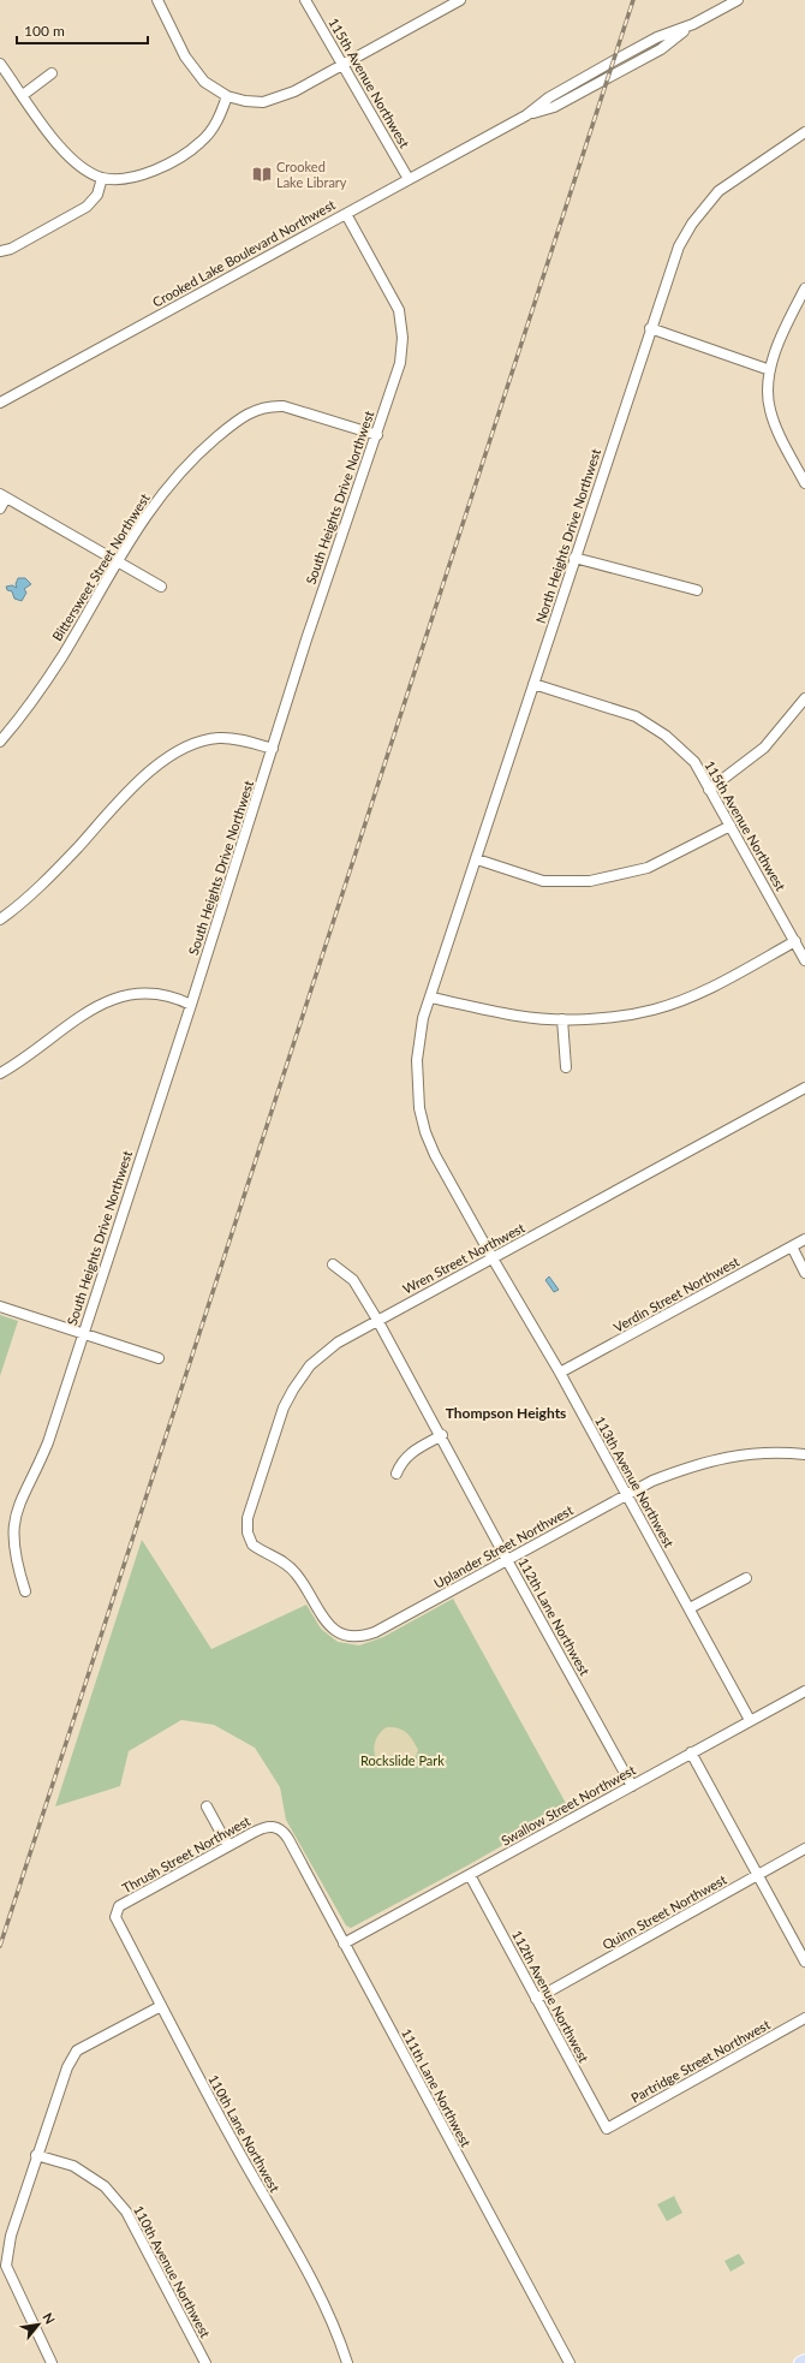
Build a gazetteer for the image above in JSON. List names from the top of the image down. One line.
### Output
{"streets":{"street":["115th Avenue Northwest","Crooked Lake Boulevard Northwest","South Heights Drive Northwest","North Heights Drive Northwest","Bittersweet Street Northwest","Wren Street Northwest","Verdin Street Northwest","113th Avenue Northwest","Uplander Street Northwest","112th Lane Northwest","Swallow Street Northwest","Thrush Street Northwest","Quinn Street Northwest","112th Avenue Northwest","Partridge Street Northwest","111th Lane Northwest","110th Lane Northwest","110th Avenue Northwest"]},"crossings":[["115th Avenue Northwest","Crooked Lake Boulevard Northwest"],["115th Avenue Northwest","North Heights Drive Northwest"],["Crooked Lake Boulevard Northwest","South Heights Drive Northwest"],["South Heights Drive Northwest","Bittersweet Street Northwest"],["North Heights Drive Northwest","Wren Street Northwest"],["North Heights Drive Northwest","113th Avenue Northwest"],["Wren Street Northwest","113th Avenue Northwest"],["Wren Street Northwest","Uplander Street Northwest"],["Wren Street Northwest","112th Lane Northwest"],["Verdin Street Northwest","113th Avenue Northwest"],["113th Avenue Northwest","Uplander Street Northwest"],["113th Avenue Northwest","Swallow Street Northwest"],["Uplander Street Northwest","112th Lane Northwest"],["112th Lane Northwest","Swallow Street Northwest"],["Swallow Street Northwest","112th Avenue Northwest"],["Swallow Street Northwest","111th Lane Northwest"],["Thrush Street Northwest","111th Lane Northwest"],["Thrush Street Northwest","110th Lane Northwest"],["Quinn Street Northwest","112th Avenue Northwest"],["112th Avenue Northwest","Partridge Street Northwest"]],"districts":["Thompson Heights"],"parks":["Rockslide Park"],"places":{"library":["Crooked Lake Library"]},"scale_bar":"100 m","north":"top right"}
